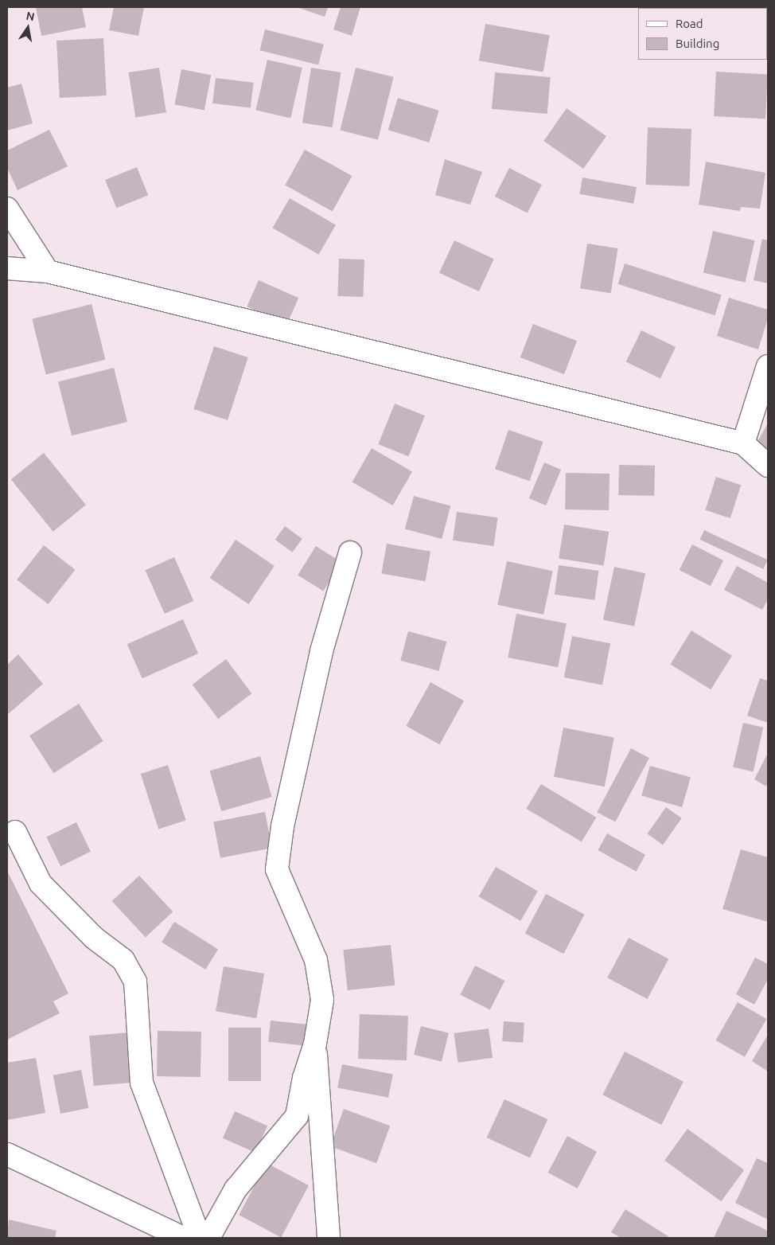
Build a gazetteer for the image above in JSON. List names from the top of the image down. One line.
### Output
{"legend":["Road","Building"],"north":"top"}
